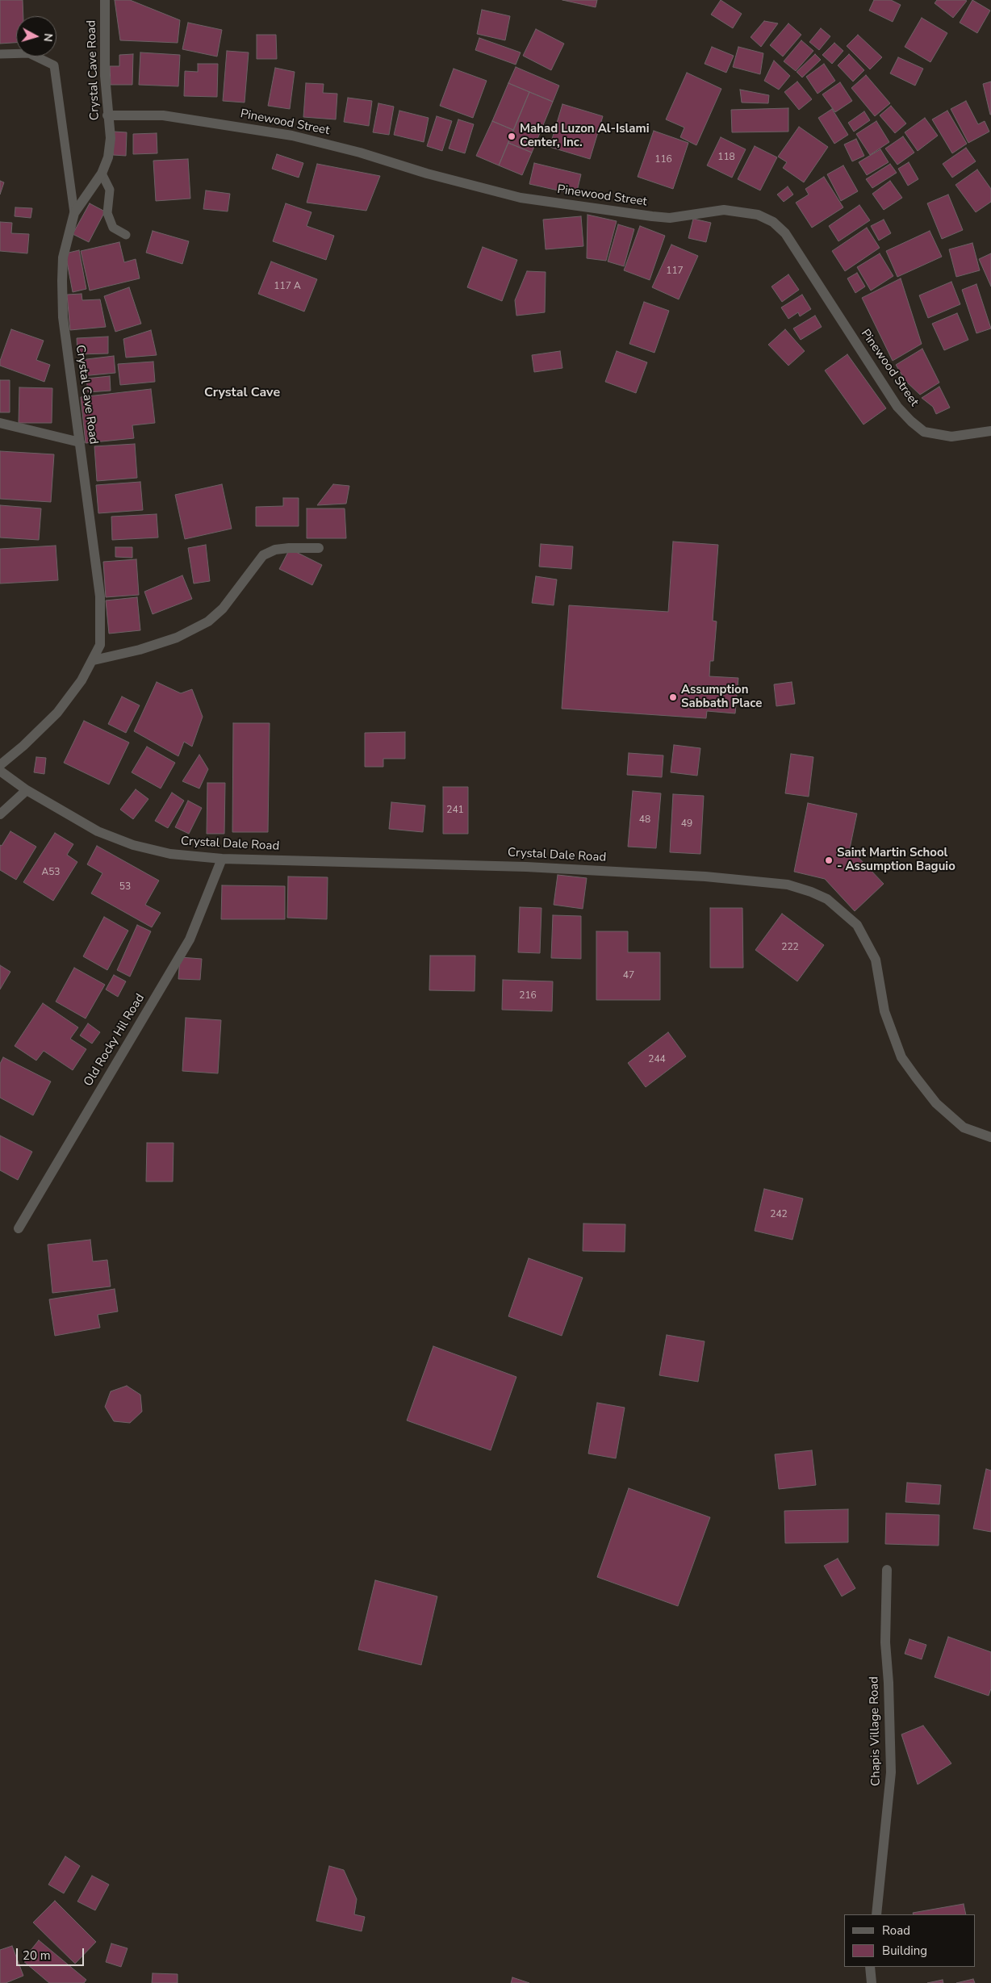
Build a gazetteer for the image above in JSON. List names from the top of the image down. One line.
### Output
{"streets":{"street":["Crystal Cave Road","Pinewood Street","Crystal Dale Road","Old Rocky Hil Road","Chapis Village Road"]},"crossings":[["Crystal Cave Road","Pinewood Street"],["Crystal Dale Road","Old Rocky Hil Road"]],"districts":["Crystal Cave"],"places":["Mahad Luzon Al-Islami Center, Inc.","Assumption Sabbath Place","Saint Martin School - Assumption Baguio"],"house_numbers":["118","116","117","117 A","241","48","49","A53","53","222","47","216","244","242"],"legend":["Road","Building"],"scale_bar":"20 m","north":"right"}
